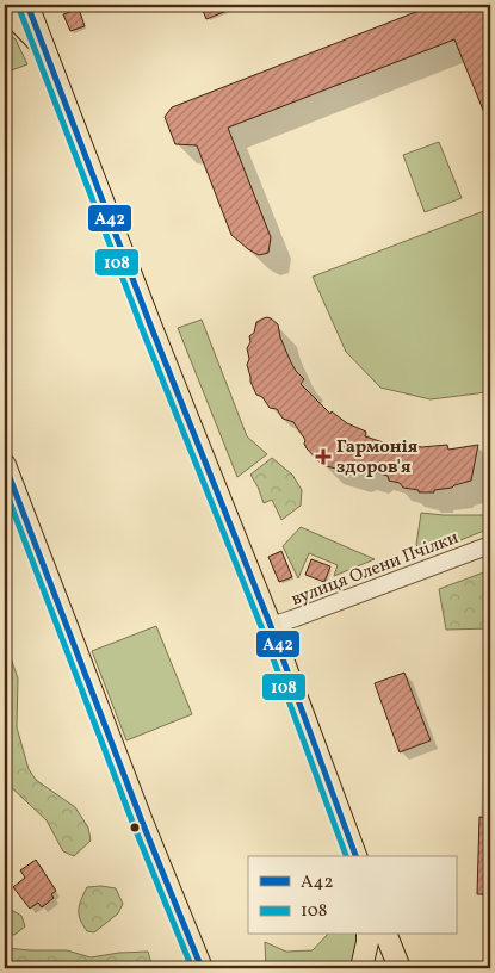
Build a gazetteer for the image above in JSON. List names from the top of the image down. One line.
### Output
{"streets":{"street":["вулиця Олени Пчілки"]},"places":{"health":["Гармонія здоров'я"]},"lines":["transit line А42","transit line 108"],"legend":["А42","108"]}
